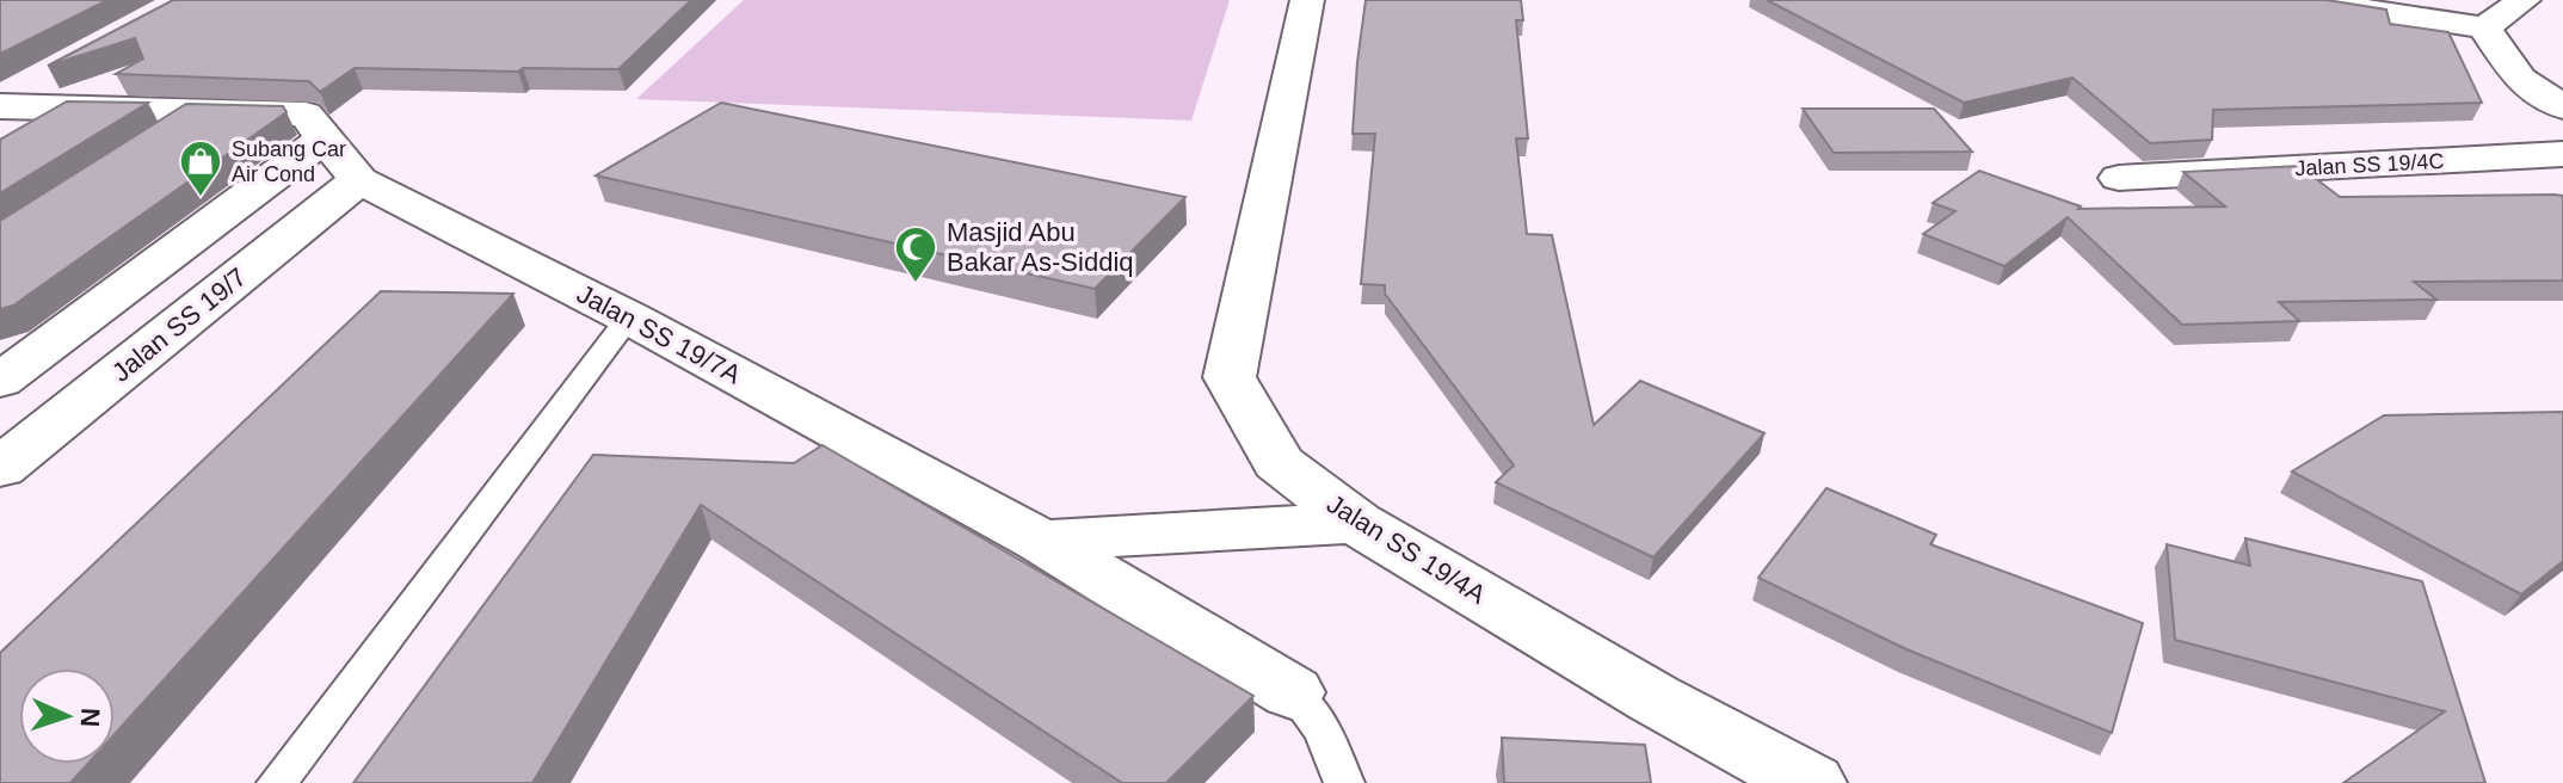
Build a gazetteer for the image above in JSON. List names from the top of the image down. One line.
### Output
{"streets":{"street":["Jalan SS 19/4C","Jalan SS 19/7","Jalan SS 19/7A","Jalan SS 19/4A"]},"crossings":[["Jalan SS 19/7","Jalan SS 19/7A"]],"places":{"shop":["Subang Car Air Cond"],"mosque":["Masjid Abu Bakar As-Siddiq"]},"north":"right"}
